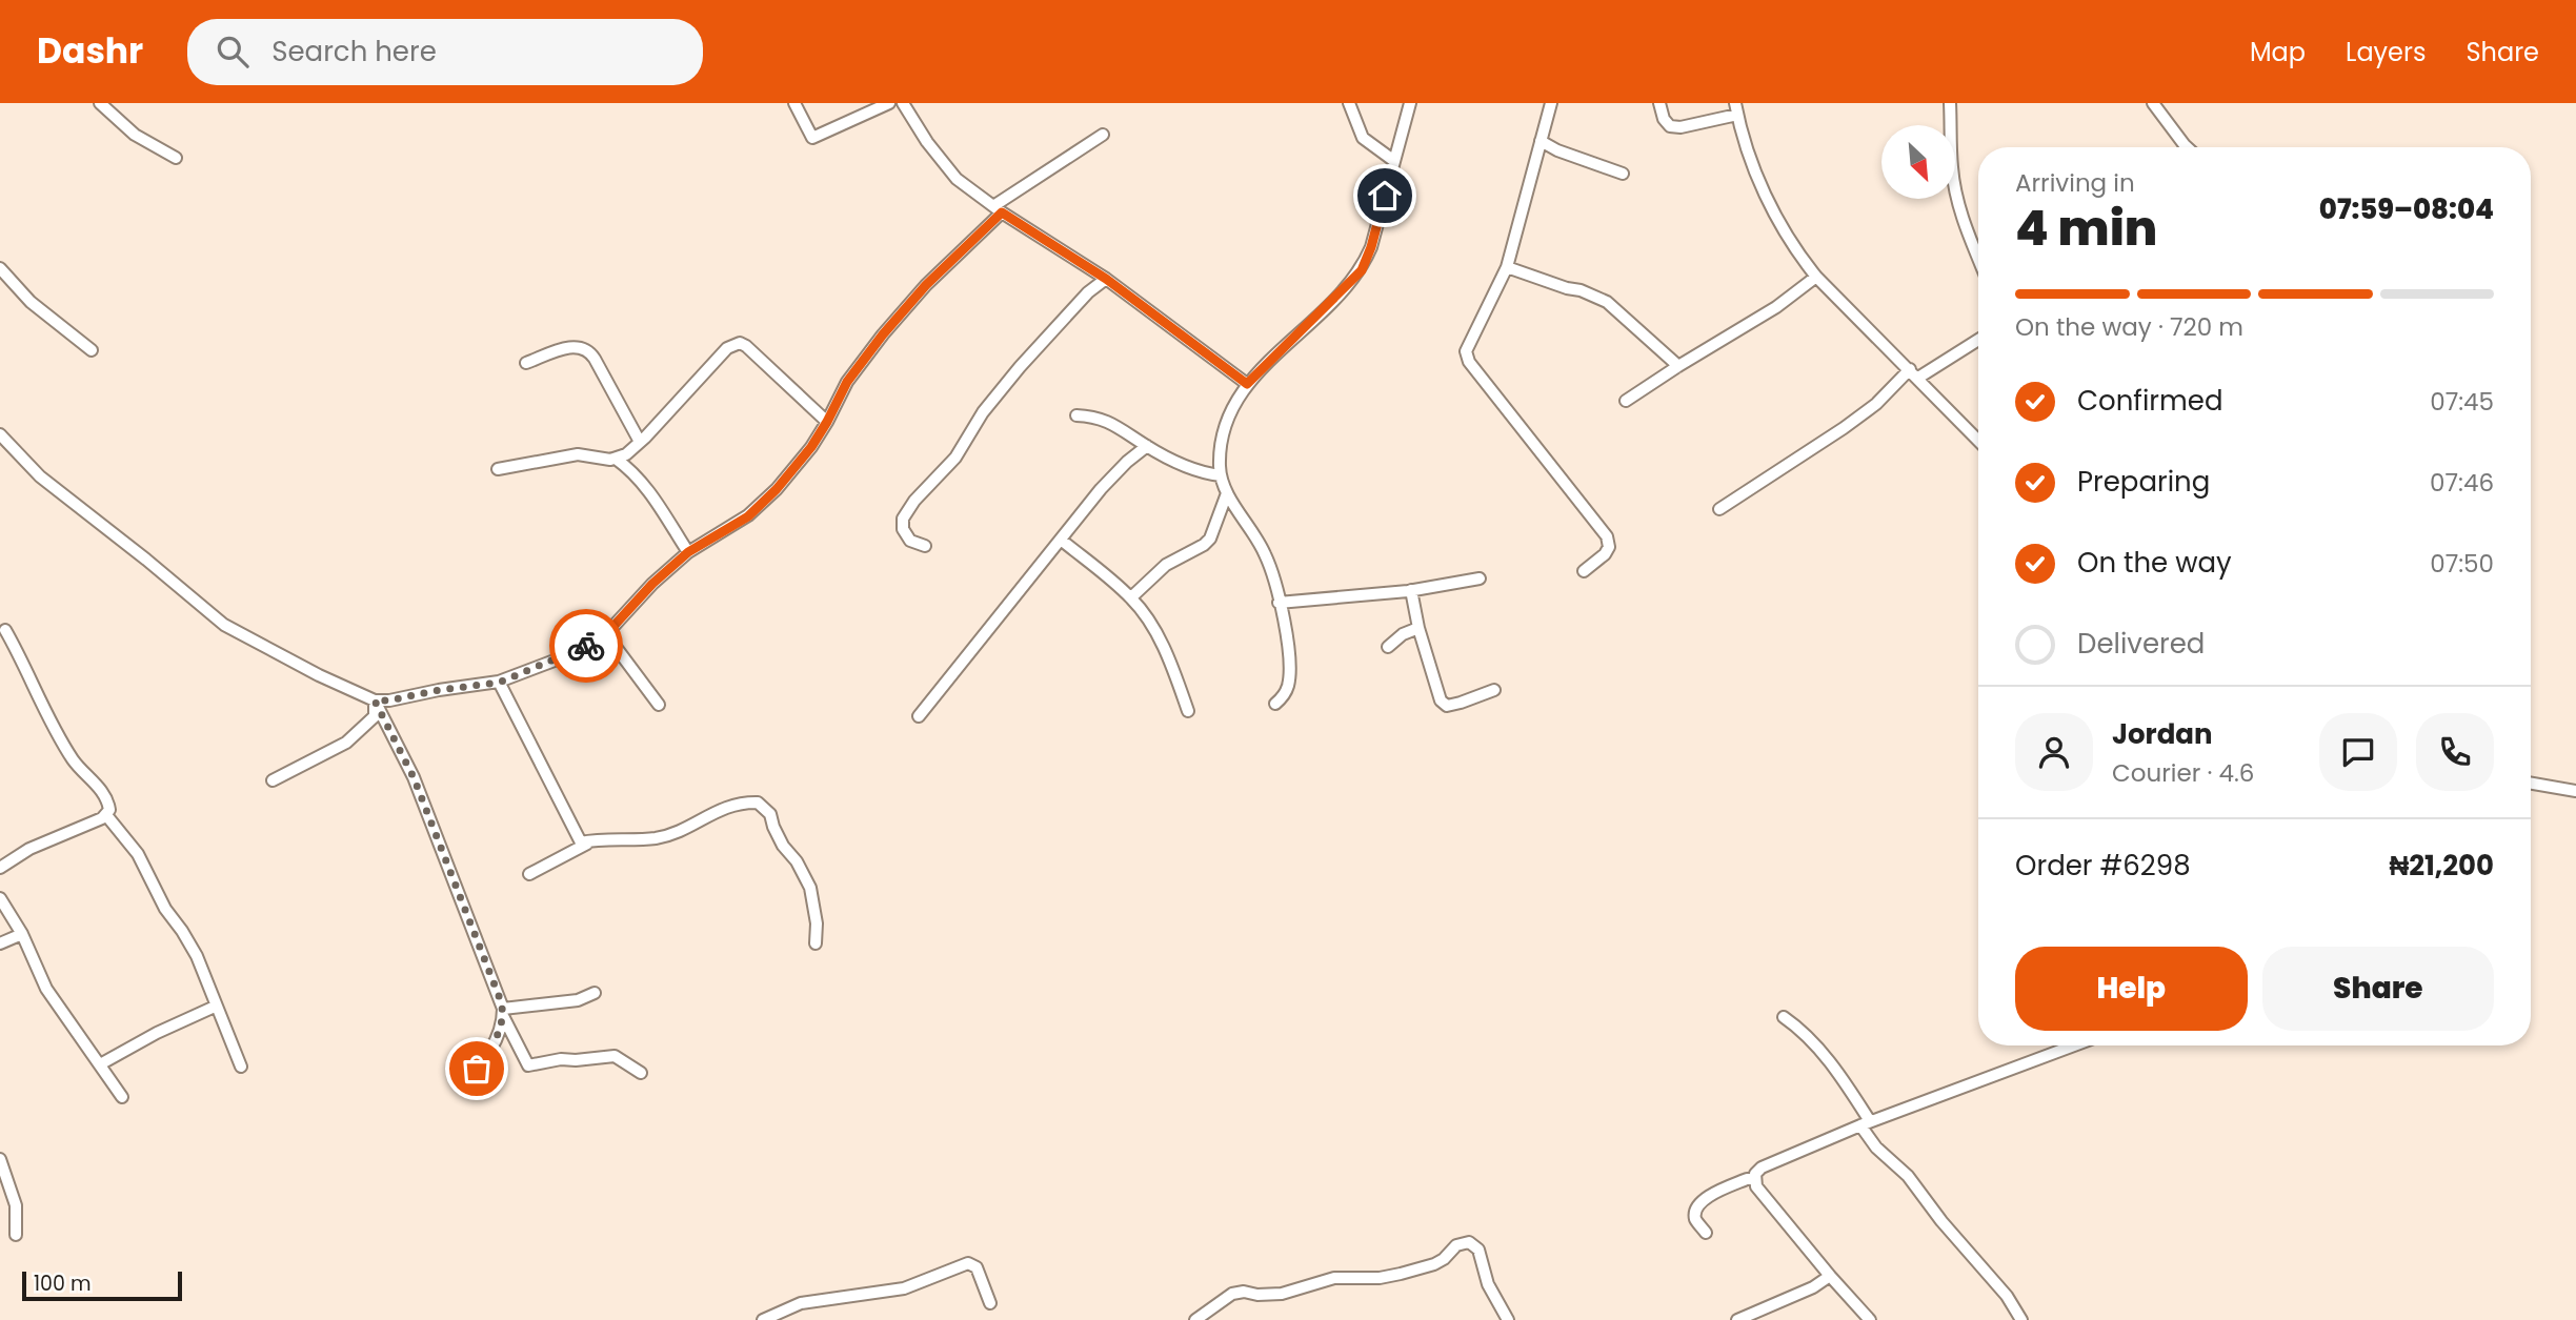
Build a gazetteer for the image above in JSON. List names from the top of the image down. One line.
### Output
{"scale_bar":"100 m","north":"bottom right","page":{"header":"Dashr","search":"Search here","nav":["Map","Layers","Share"],"heading":["4 min","Arriving in","07:59–08:04"],"panel":["Jordan","Courier · 4.6","Order #6298","₦21,200"],"bar":"On the way · 720 m","list":[["Confirmed","07:45"],["Preparing","07:46"],["On the way","07:50"],"Delivered"],"buttons":["Help","Share"],"scale":"100 m"}}
